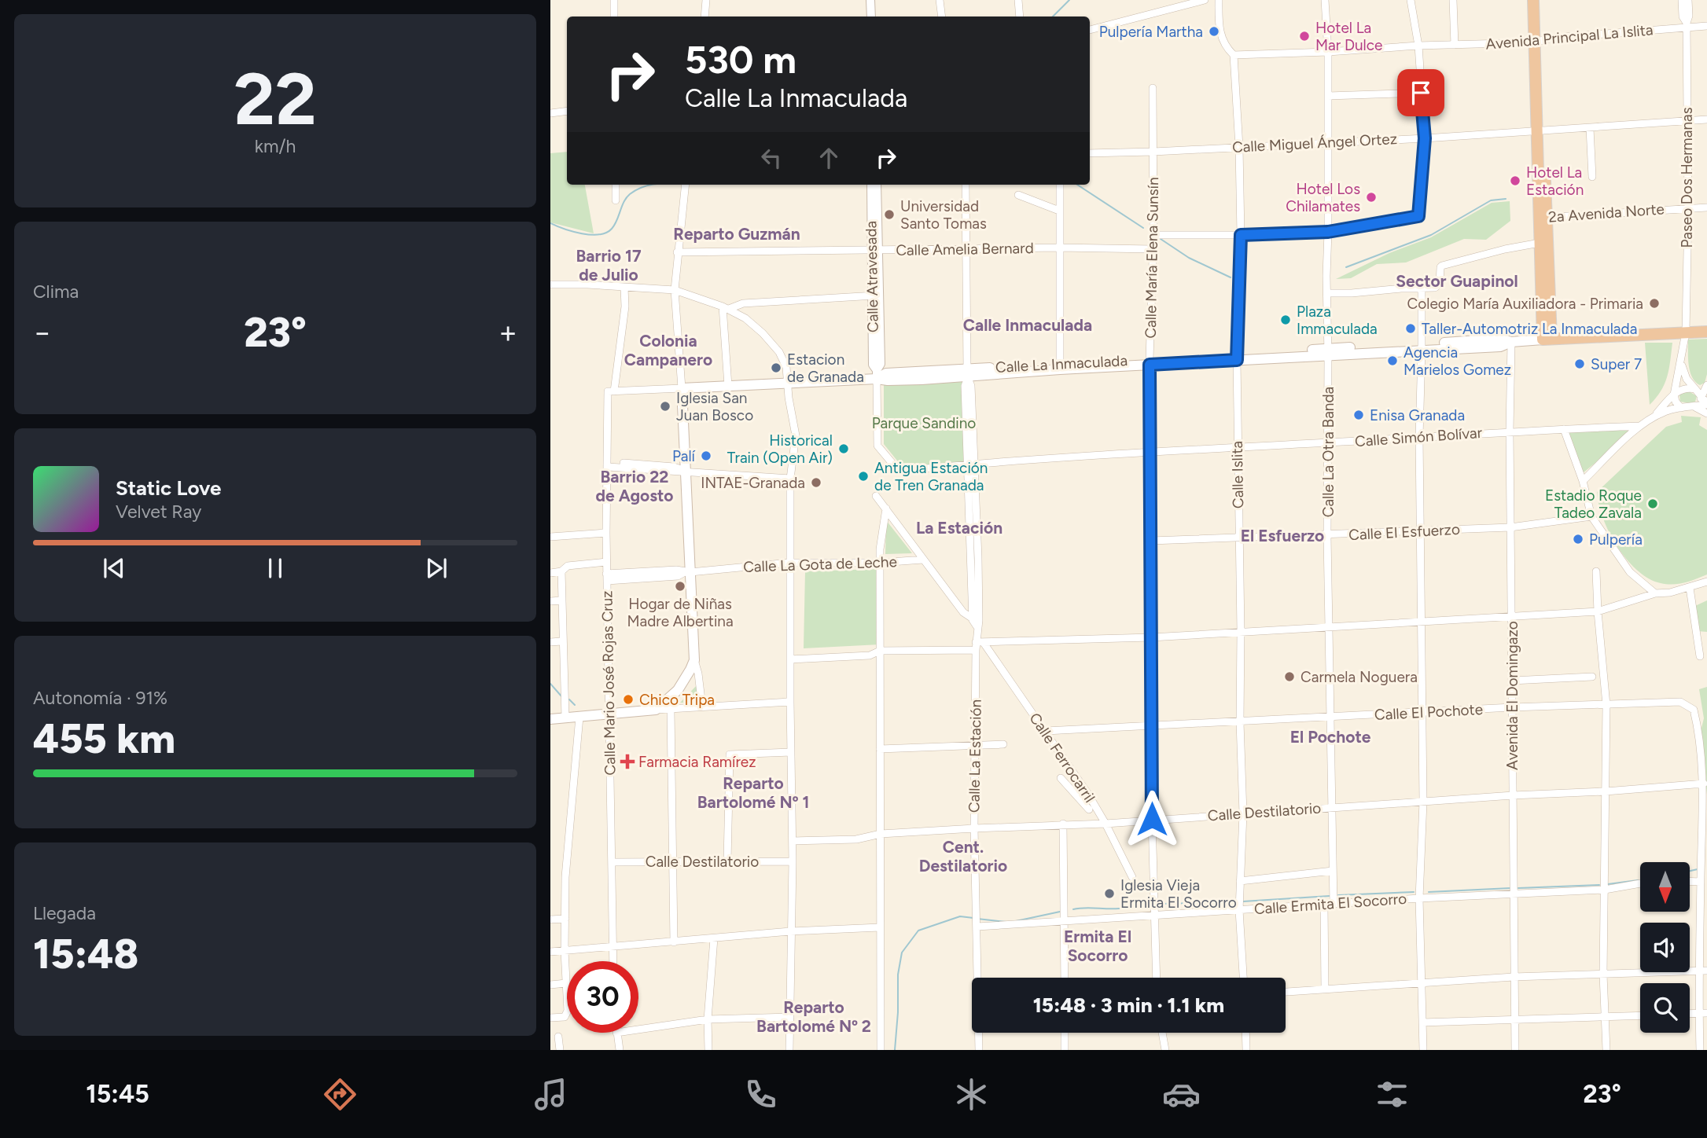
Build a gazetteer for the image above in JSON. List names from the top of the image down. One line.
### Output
{"streets":{"main road":["Calle La Inmaculada"],"street":["Avenida Principal La Islita","Calle Miguel Ángel Ortez","Paseo Dos Hermanas","2a Avenida Norte","Calle Amelia Bernard","Calle María Elena Sunsín","Calle Atravesada","Calle Simón Bolívar","Calle La Otra Banda","Calle Islita","Calle El Esfuerzo","Calle La Gota de Leche","Calle Mario José Rojas Cruz","Avenida El Domingazo","Calle El Pochote","Calle La Estación","Calle Ferrocarril","Calle Destilatorio","Calle Ermita El Socorro"]},"crossings":[["Avenida Principal La Islita","Paseo Dos Hermanas"],["Avenida Principal La Islita","Calle La Otra Banda"],["Avenida Principal La Islita","Calle Islita"],["Calle Miguel Ángel Ortez","Paseo Dos Hermanas"],["Calle Miguel Ángel Ortez","Calle María Elena Sunsín"],["Calle Miguel Ángel Ortez","Calle La Otra Banda"],["Calle Miguel Ángel Ortez","Calle Islita"],["Paseo Dos Hermanas","2a Avenida Norte"],["Calle Amelia Bernard","Calle María Elena Sunsín"],["Calle Amelia Bernard","Calle Atravesada"],["Calle Amelia Bernard","Calle La Estación"],["Calle María Elena Sunsín","Calle La Inmaculada"],["Calle María Elena Sunsín","Calle Simón Bolívar"],["Calle María Elena Sunsín","Calle El Esfuerzo"],["Calle María Elena Sunsín","Calle El Pochote"],["Calle María Elena Sunsín","Calle Destilatorio"],["Calle María Elena Sunsín","Calle Ermita El Socorro"],["Calle Atravesada","Calle La Inmaculada"],["Calle Atravesada","Calle Simón Bolívar"],["Calle La Inmaculada","Calle La Otra Banda"],["Calle La Inmaculada","Calle Islita"],["Calle La Inmaculada","Calle Mario José Rojas Cruz"],["Calle La Inmaculada","Avenida El Domingazo"],["Calle La Inmaculada","Calle La Estación"],["Calle Simón Bolívar","Calle La Otra Banda"],["Calle Simón Bolívar","Calle Islita"],["Calle Simón Bolívar","Avenida El Domingazo"],["Calle Simón Bolívar","Calle La Estación"],["Calle La Otra Banda","Calle El Esfuerzo"],["Calle La Otra Banda","Calle El Pochote"],["Calle La Otra Banda","Calle Destilatorio"],["Calle La Otra Banda","Calle Ermita El Socorro"],["Calle Islita","Calle El Esfuerzo"],["Calle Islita","Calle El Pochote"],["Calle Islita","Calle Destilatorio"],["Calle Islita","Calle Ermita El Socorro"],["Calle El Esfuerzo","Avenida El Domingazo"],["Calle La Gota de Leche","Calle Mario José Rojas Cruz"],["Calle Mario José Rojas Cruz","Calle Destilatorio"],["Avenida El Domingazo","Calle El Pochote"],["Avenida El Domingazo","Calle Destilatorio"],["Avenida El Domingazo","Calle Ermita El Socorro"],["Calle El Pochote","Calle Ferrocarril"],["Calle El Pochote","Calle Destilatorio"],["Calle La Estación","Calle Ferrocarril"],["Calle La Estación","Calle Destilatorio"],["Calle La Estación","Calle Ermita El Socorro"],["Calle Ferrocarril","Calle Destilatorio"]],"districts":["Reparto Guzmán","Barrio 17 de Julio","Sector Guapinol","Calle Inmaculada","Colonia Campanero","Barrio 22 de Agosto","La Estación","El Esfuerzo","El Pochote","Reparto Bartolomé Nº 1","Cent. Destilatorio","Ermita El Socorro","Reparto Bartolomé Nº 2"],"parks":["Parque Sandino"],"places":{"other":["Pulpería Martha","Hotel La Mar Dulce","Hotel La Estación","Hotel Los Chilamates","Universidad Santo Tomas","Colegio María Auxiliadora - Primaria","Plaza Immaculada","Taller-Automotriz La Inmaculada","Agencia Marielos Gomez","Super 7","Estacion de Granada","Iglesia San Juan Bosco","Enisa Granada","Historical Train (Open Air)","Palí","Antigua Estación de Tren Granada","INTAE-Granada","Estadio Roque Tadeo Zavala","Pulpería","Hogar de Niñas Madre Albertina","Carmela Noguera","Chico Tripa","Iglesia Vieja Ermita El Socorro"],"health":["Farmacia Ramírez"]},"north":"bottom","page":{"tile":[["22","km/h"],"Clima",["Autonomía · 91%","455 km"],["Llegada","15:48"]],"turn":["530 m","Calle La Inmaculada"],"heat":["−","23°","+"],"song":["Static Love","Velvet Ray"],"limit":"30","trip":"15:48 · 3 min · 1.1 km","tabs":["15:45","23°"]}}
